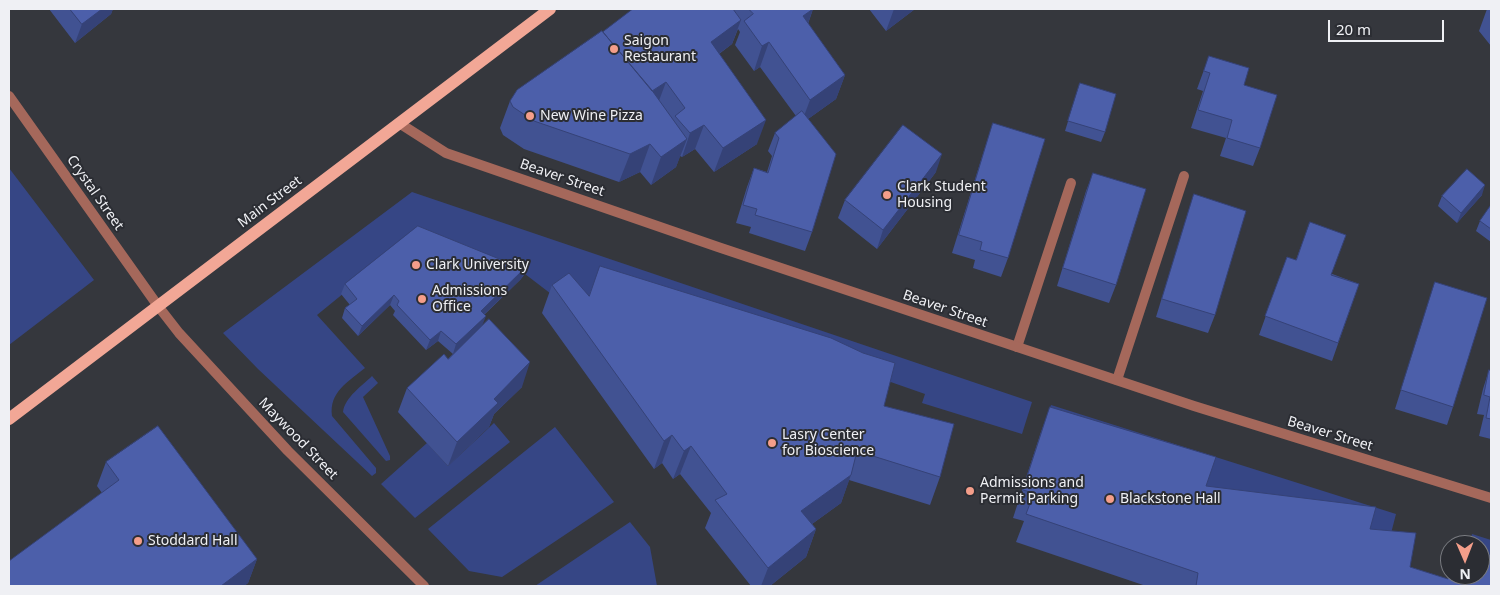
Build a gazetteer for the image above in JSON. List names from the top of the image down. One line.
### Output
{"streets":{"main road":["Main Street"],"street":["Beaver Street","Crystal Street","Maywood Street"]},"crossings":[["Beaver Street","Main Street"],["Crystal Street","Main Street"],["Crystal Street","Maywood Street"],["Main Street","Maywood Street"]],"places":["Saigon Restaurant","New Wine Pizza","Clark Student Housing","Clark University","Admissions Office","Lasry Center for Bioscience","Admissions and Permit Parking","Blackstone Hall","Stoddard Hall"],"scale_bar":"20 m","north":"bottom"}
